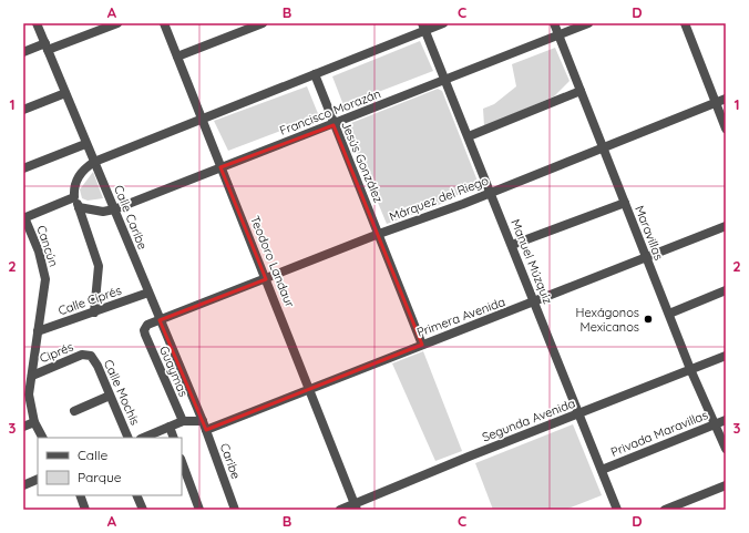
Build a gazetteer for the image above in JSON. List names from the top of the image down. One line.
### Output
{"streets":{"street":["Francisco Morazán","Jesús González","Márquez del Riego","Calle Caribe","Maravillas","Cancún","Teodoro Landaur","Manuel Múzquiz","Calle Ciprés","Primera Avenida","Ciprés","Guaymas","Calle Mochis","Segunda Avenida","Privada Maravillas","Caribe"]},"crossings":[["Francisco Morazán","Jesús González"],["Francisco Morazán","Calle Caribe"],["Francisco Morazán","Maravillas"],["Francisco Morazán","Teodoro Landaur"],["Francisco Morazán","Manuel Múzquiz"],["Jesús González","Márquez del Riego"],["Jesús González","Primera Avenida"],["Márquez del Riego","Calle Caribe"],["Márquez del Riego","Maravillas"],["Márquez del Riego","Teodoro Landaur"],["Márquez del Riego","Manuel Múzquiz"],["Márquez del Riego","Guaymas"],["Calle Caribe","Calle Ciprés"],["Calle Caribe","Caribe"],["Maravillas","Primera Avenida"],["Maravillas","Segunda Avenida"],["Maravillas","Privada Maravillas"],["Cancún","Calle Ciprés"],["Cancún","Ciprés"],["Teodoro Landaur","Primera Avenida"],["Teodoro Landaur","Segunda Avenida"],["Manuel Múzquiz","Primera Avenida"],["Manuel Múzquiz","Segunda Avenida"],["Manuel Múzquiz","Privada Maravillas"],["Primera Avenida","Caribe"],["Ciprés","Calle Mochis"]],"places":["Hexágonos Mexicanos"],"legend":["Calle","Parque"],"grid":{"columns":["A","B","C","D"],"rows":["1","2","3"]}}
